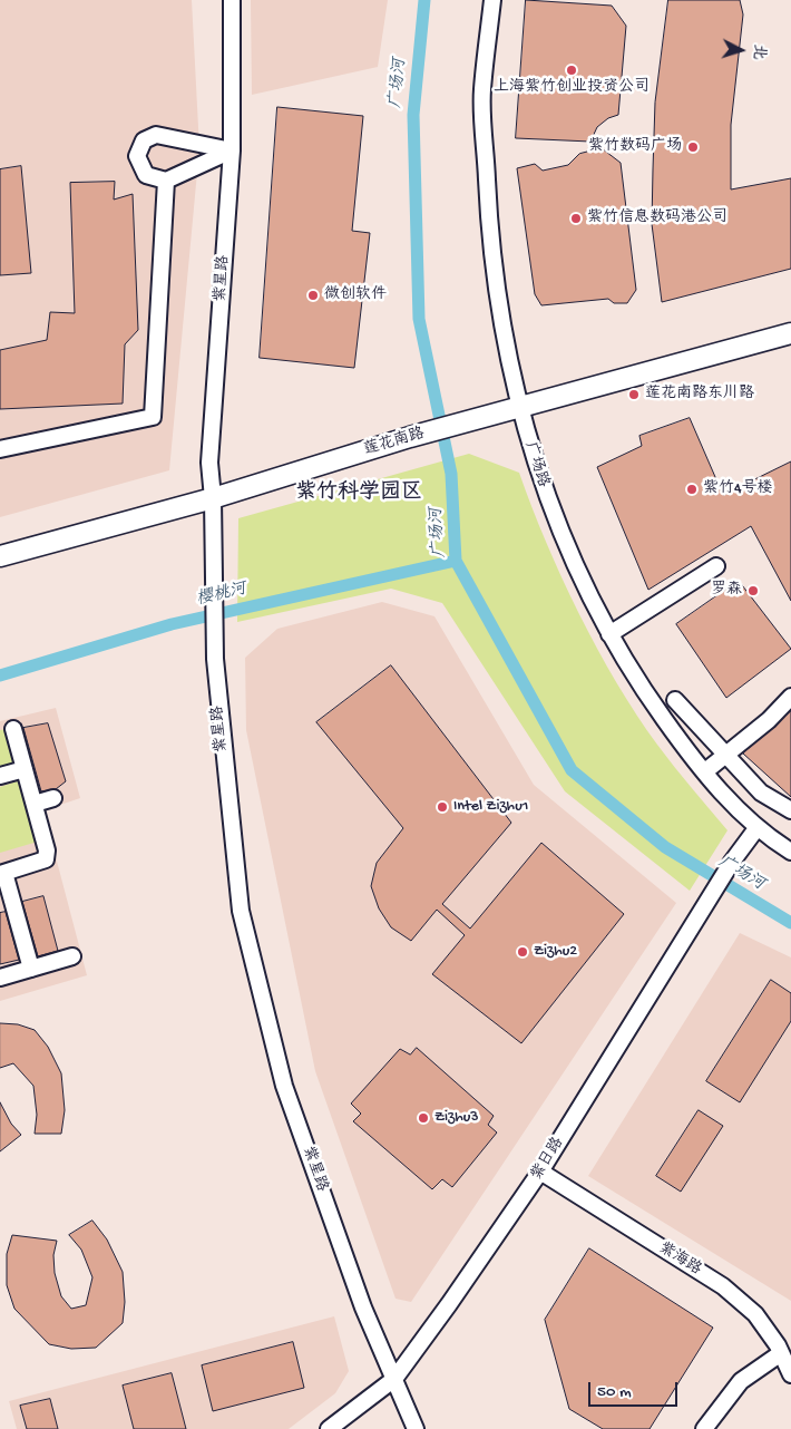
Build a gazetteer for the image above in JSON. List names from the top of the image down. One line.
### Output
{"streets":{"main road":["莲花南路"],"street":["紫星路","广场路","紫日路","紫海路"]},"crossings":[["紫星路","莲花南路"],["紫星路","紫日路"],["莲花南路","广场路"],["广场路","紫日路"],["紫日路","紫海路"]],"districts":["紫竹科学园区"],"water":["广场河","樱桃河"],"places":["上海紫竹创业投资公司","紫竹数码广场","紫竹信息数码港公司","微创软件","莲花南路东川路","紫竹4号楼","罗森","Intel Zizhu1","Zizhu2","Zizhu3"],"scale_bar":"50 m","north":"right"}
